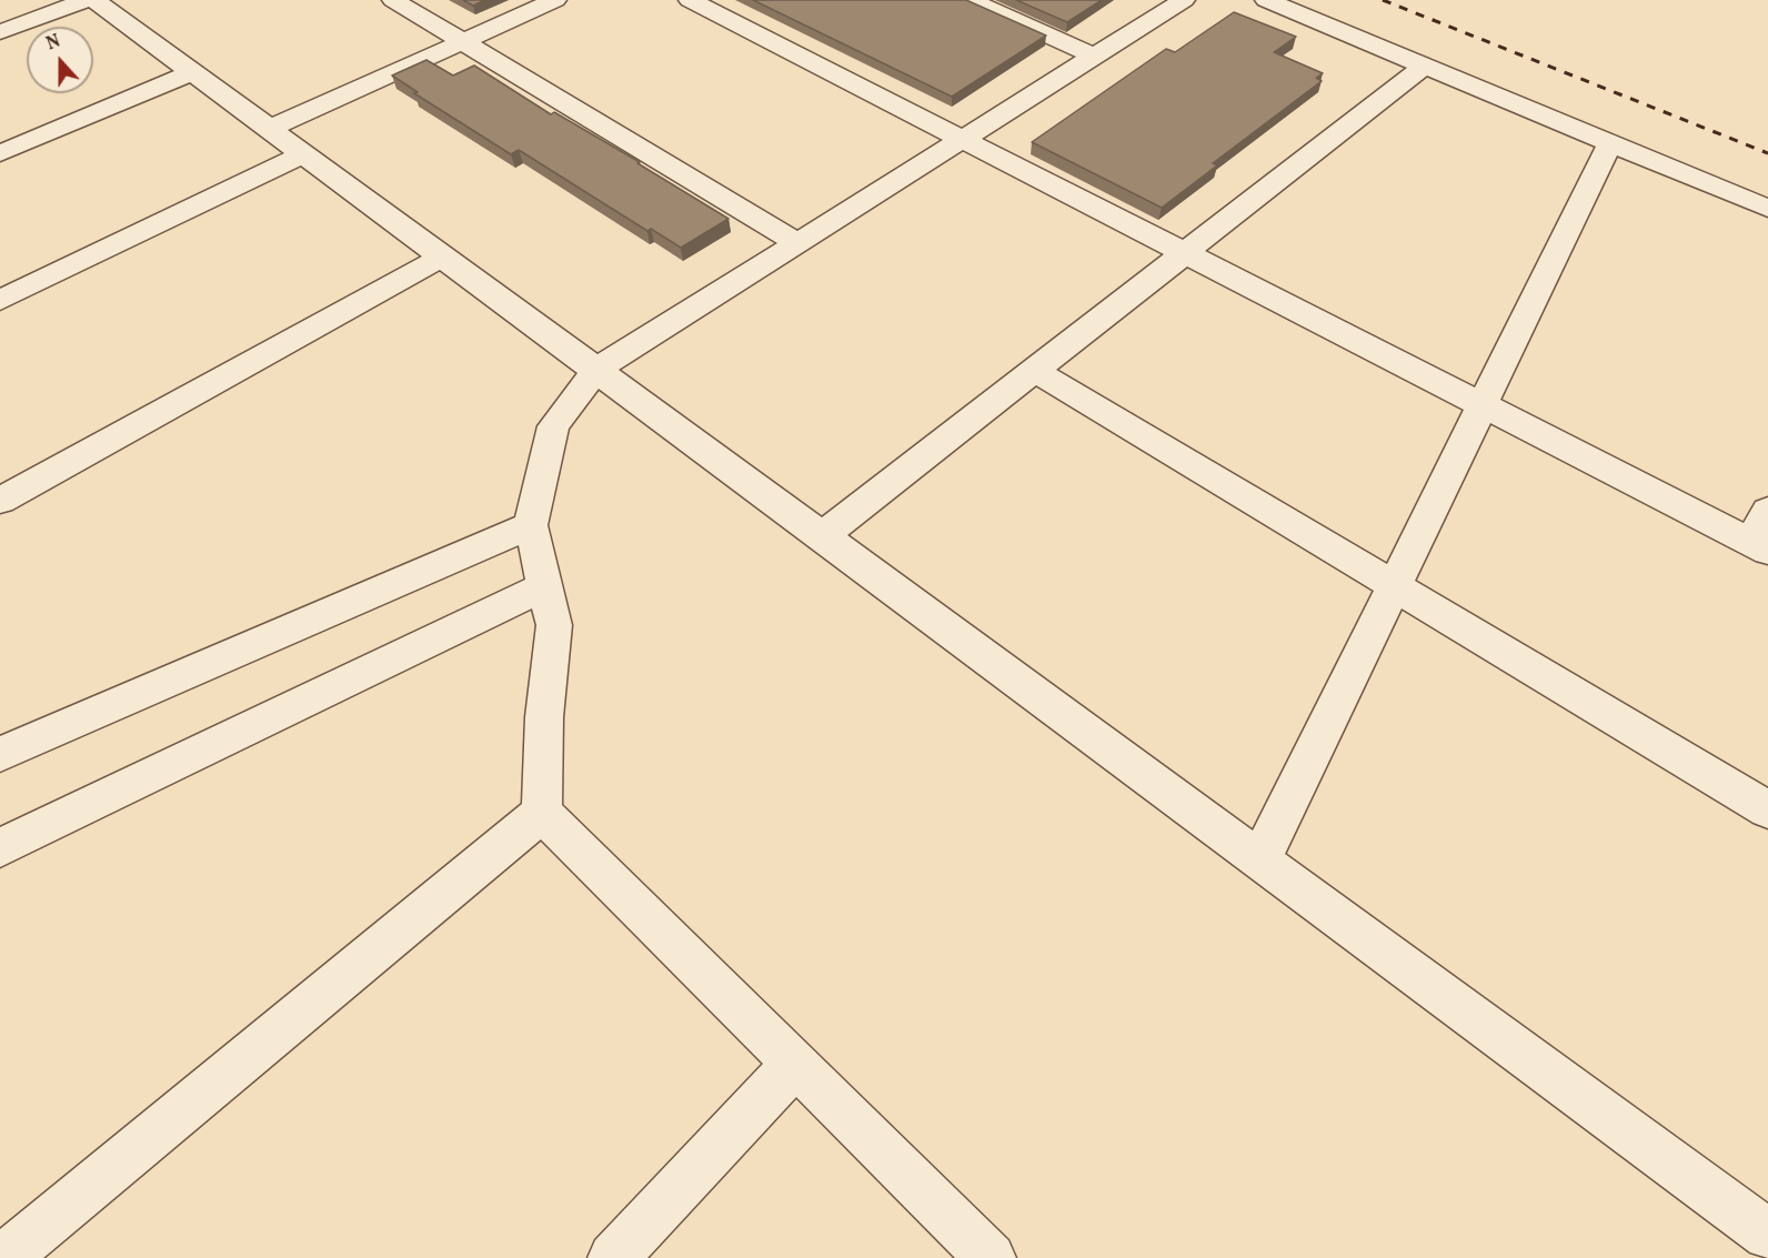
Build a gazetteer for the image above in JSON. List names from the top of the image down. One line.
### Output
{"north":"top"}
